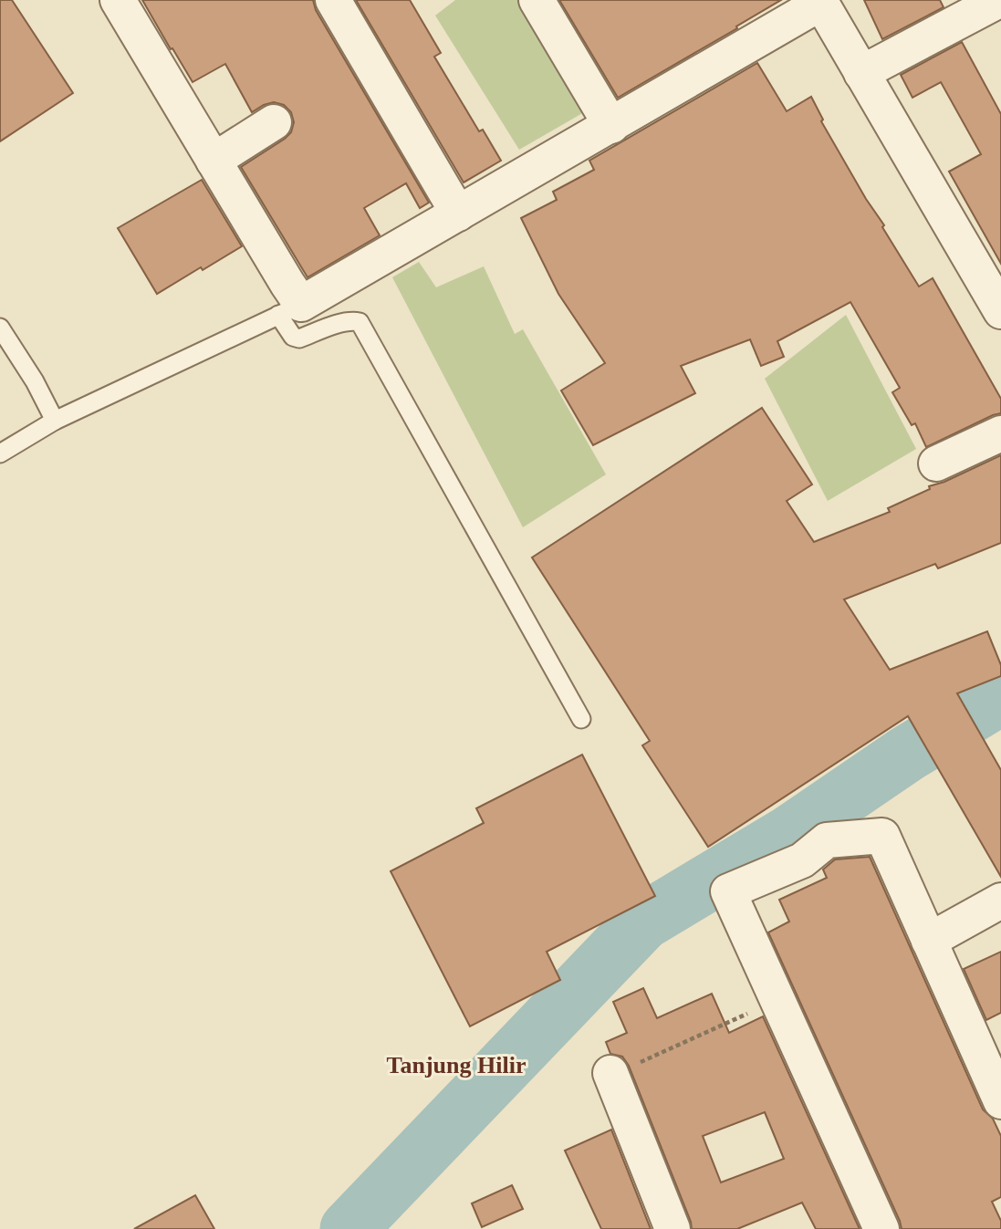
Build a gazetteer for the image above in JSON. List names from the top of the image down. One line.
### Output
{"districts":["Tanjung Hilir"]}
